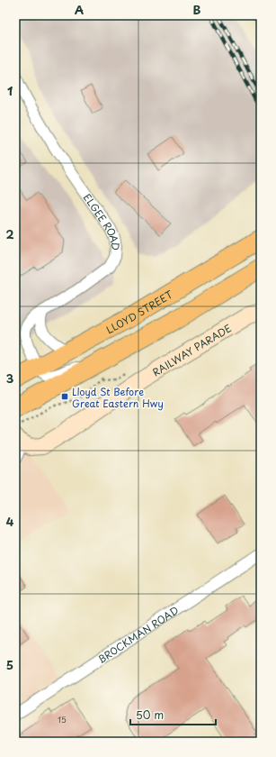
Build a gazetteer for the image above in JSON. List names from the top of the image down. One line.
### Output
{"streets":{"main road":["LLOYD STREET"],"street":["ELGEE ROAD","RAILWAY PARADE","BROCKMAN ROAD"]},"crossings":[["ELGEE ROAD","LLOYD STREET"]],"places":{"transit":["Lloyd St Before Great Eastern Hwy"]},"house_numbers":["15"],"scale_bar":"50 m","grid":{"columns":["A","B"],"rows":["1","2","3","4","5"]}}
